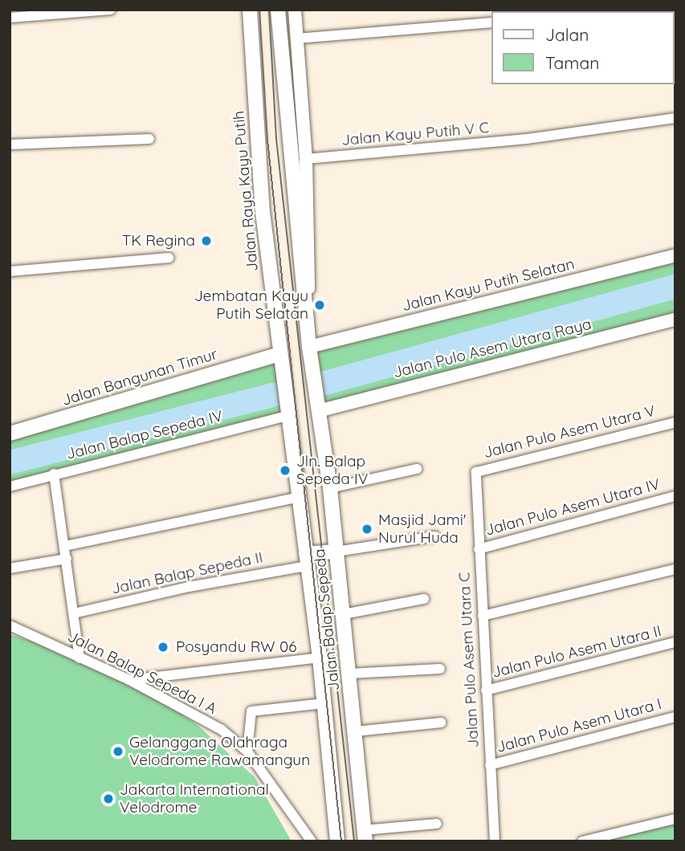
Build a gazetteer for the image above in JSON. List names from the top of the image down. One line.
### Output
{"streets":{"main road":["Jalan Raya Kayu Putih","Jalan Bangunan Timur","Jalan Balap Sepeda"],"street":["Jalan Kayu Putih V C","Jalan Kayu Putih Selatan","Jalan Pulo Asem Utara Raya","Jalan Pulo Asem Utara V","Jalan Balap Sepeda IV","Jalan Pulo Asem Utara IV","Jalan Balap Sepeda II","Jalan Pulo Asem Utara II","Jalan Pulo Asem Utara C","Jalan Balap Sepeda I A","Jalan Pulo Asem Utara I"]},"crossings":[["Jalan Raya Kayu Putih","Jalan Bangunan Timur"],["Jalan Raya Kayu Putih","Jalan Balap Sepeda IV"],["Jalan Raya Kayu Putih","Jalan Balap Sepeda"],["Jalan Kayu Putih Selatan","Jalan Balap Sepeda"],["Jalan Pulo Asem Utara Raya","Jalan Balap Sepeda"],["Jalan Pulo Asem Utara V","Jalan Pulo Asem Utara C"],["Jalan Balap Sepeda IV","Jalan Balap Sepeda"],["Jalan Pulo Asem Utara IV","Jalan Pulo Asem Utara C"],["Jalan Balap Sepeda II","Jalan Balap Sepeda"],["Jalan Pulo Asem Utara II","Jalan Pulo Asem Utara C"],["Jalan Pulo Asem Utara C","Jalan Pulo Asem Utara I"]],"places":["TK Regina","Jembatan Kayu Putih Selatan","Jln. Balap Sepeda IV","Masjid Jami' Nurul Huda","Posyandu RW 06","Gelanggang Olahraga Velodrome Rawamangun","Jakarta International Velodrome"],"legend":["Jalan","Taman"]}
